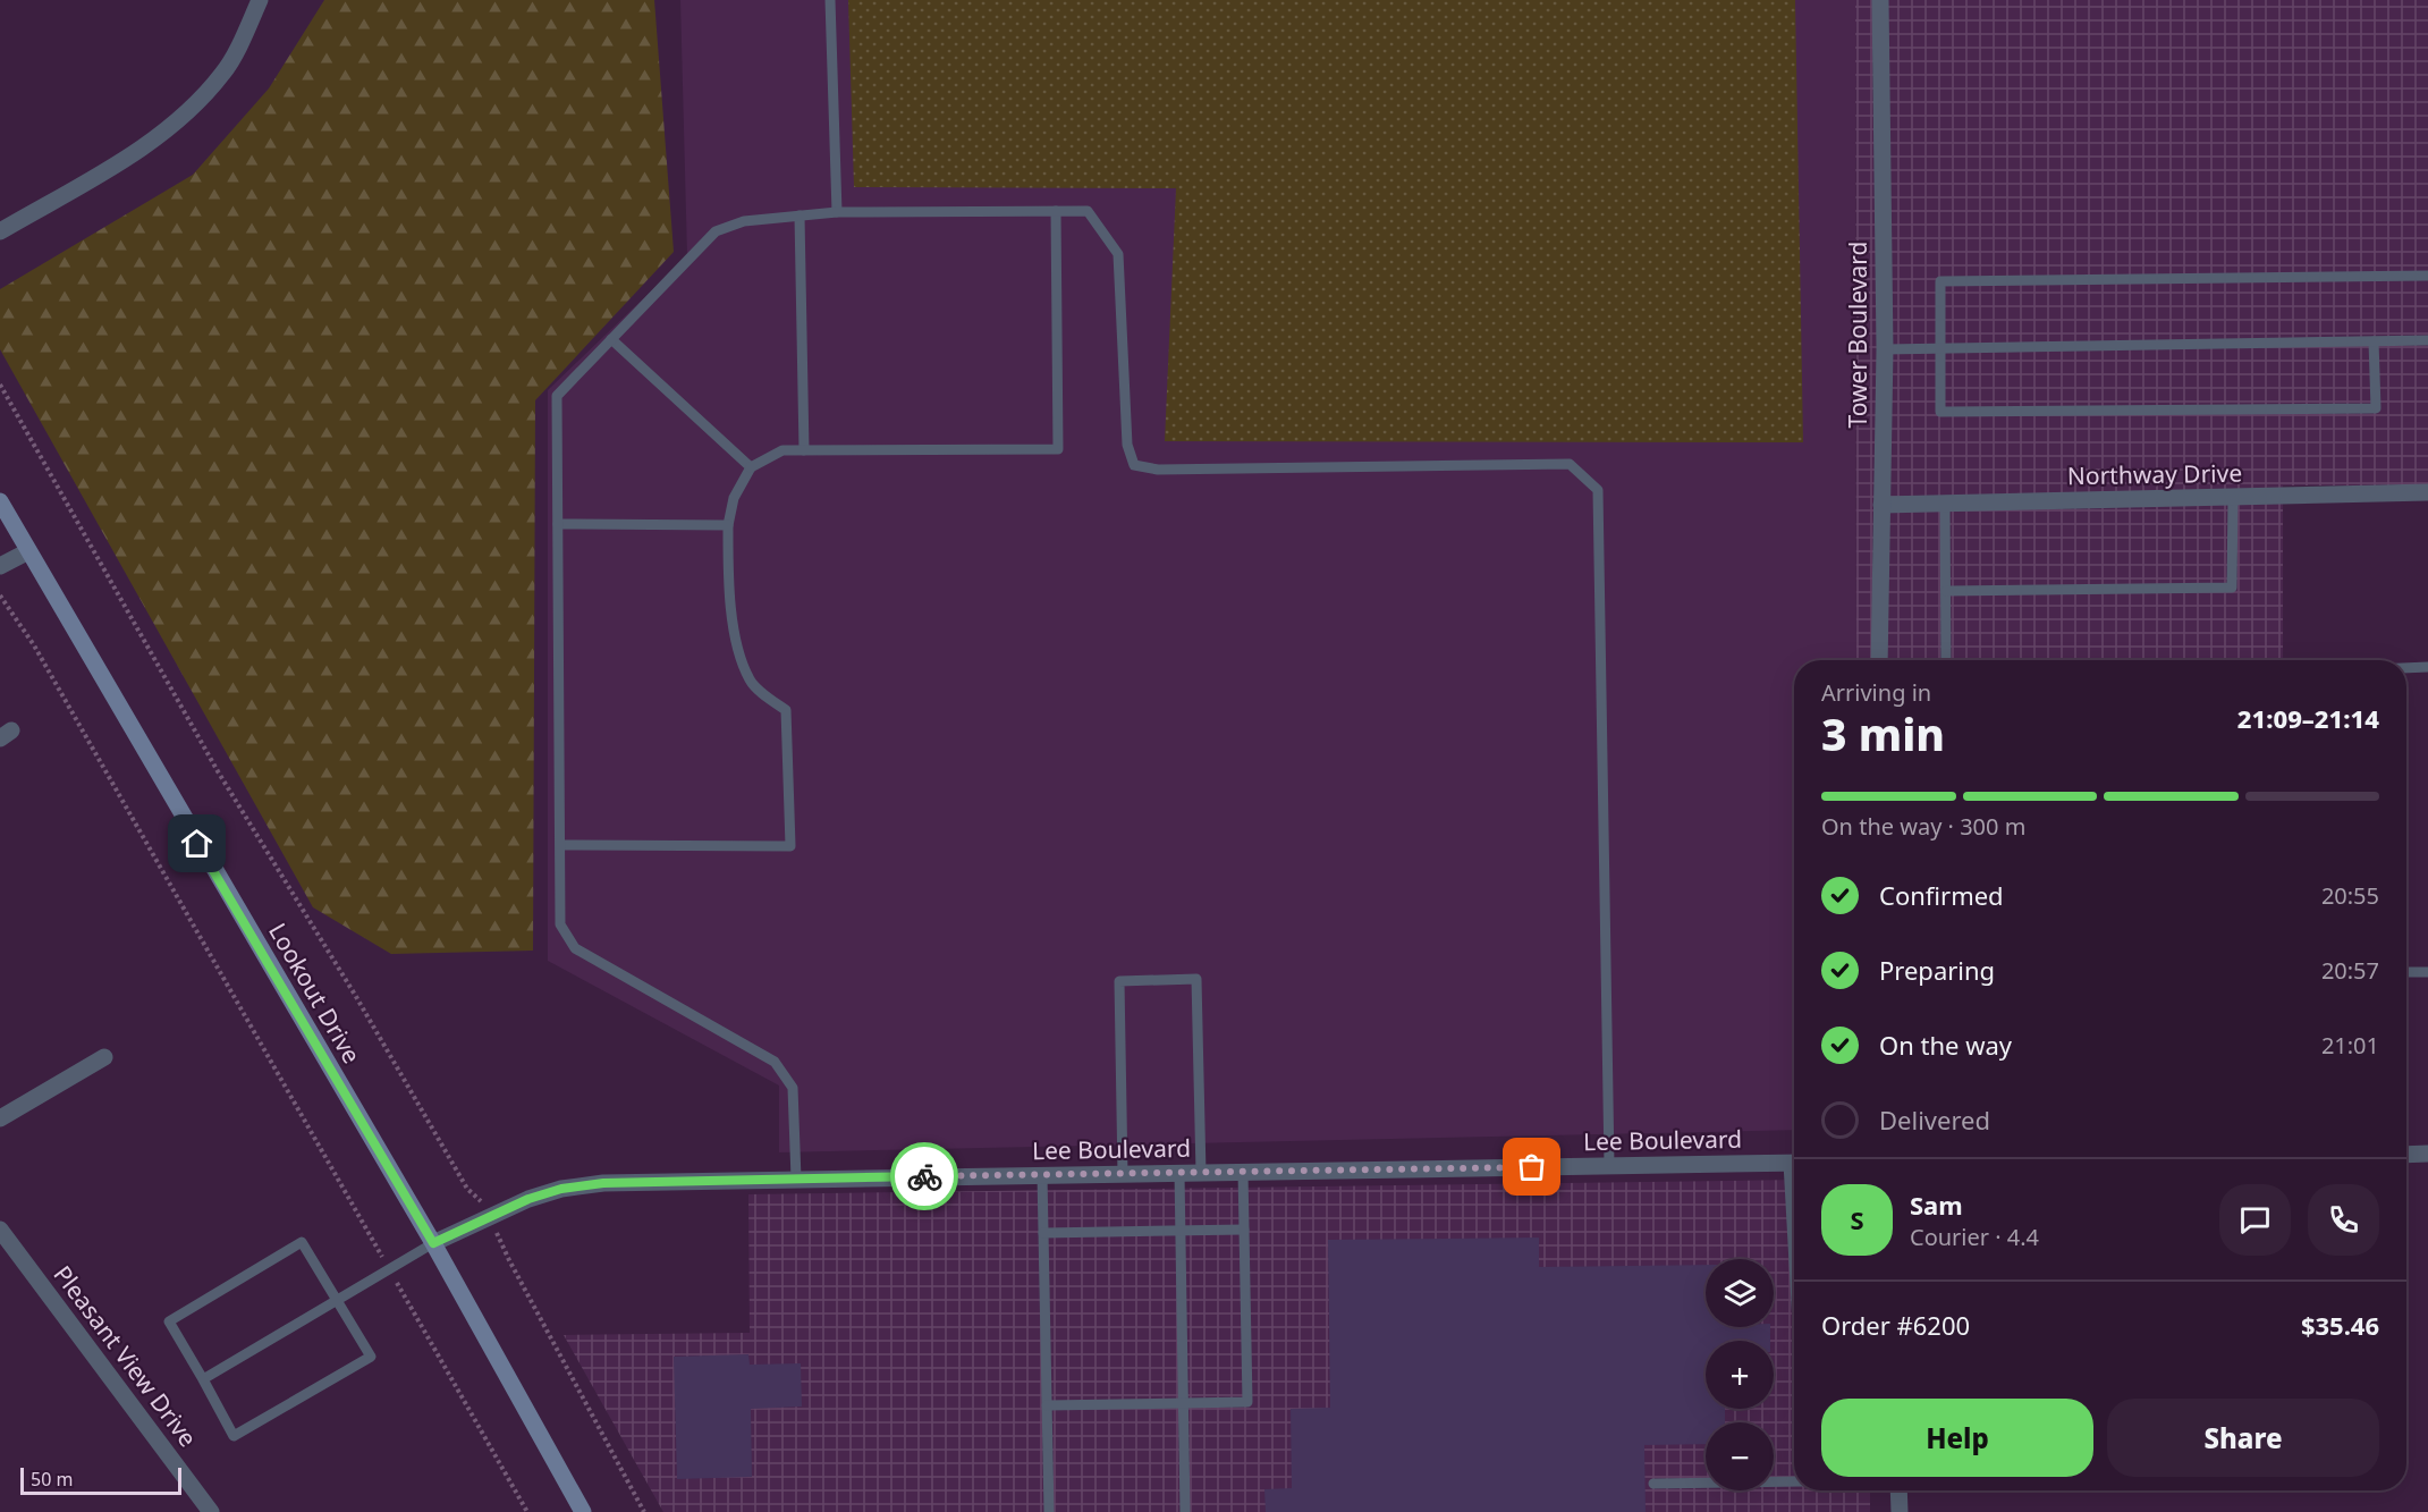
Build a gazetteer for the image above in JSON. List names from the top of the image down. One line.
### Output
{"streets":{"main road":["Lookout Drive"],"street":["Tower Boulevard","Northway Drive","Lee Boulevard","Pleasant View Drive"]},"crossings":[["Tower Boulevard","Northway Drive"],["Lookout Drive","Lee Boulevard"]],"scale_bar":"50 m","page":{"heading":["3 min","Arriving in","21:09–21:14"],"panel":["Sam","Courier · 4.4","Order #6200","$35.46"],"bar":"On the way · 300 m","list":[["Confirmed","20:55"],["Preparing","20:57"],["On the way","21:01"],"Delivered"],"round":"S","map_buttons":["+","−"],"buttons":["Help","Share"],"scale":"50 m"}}
